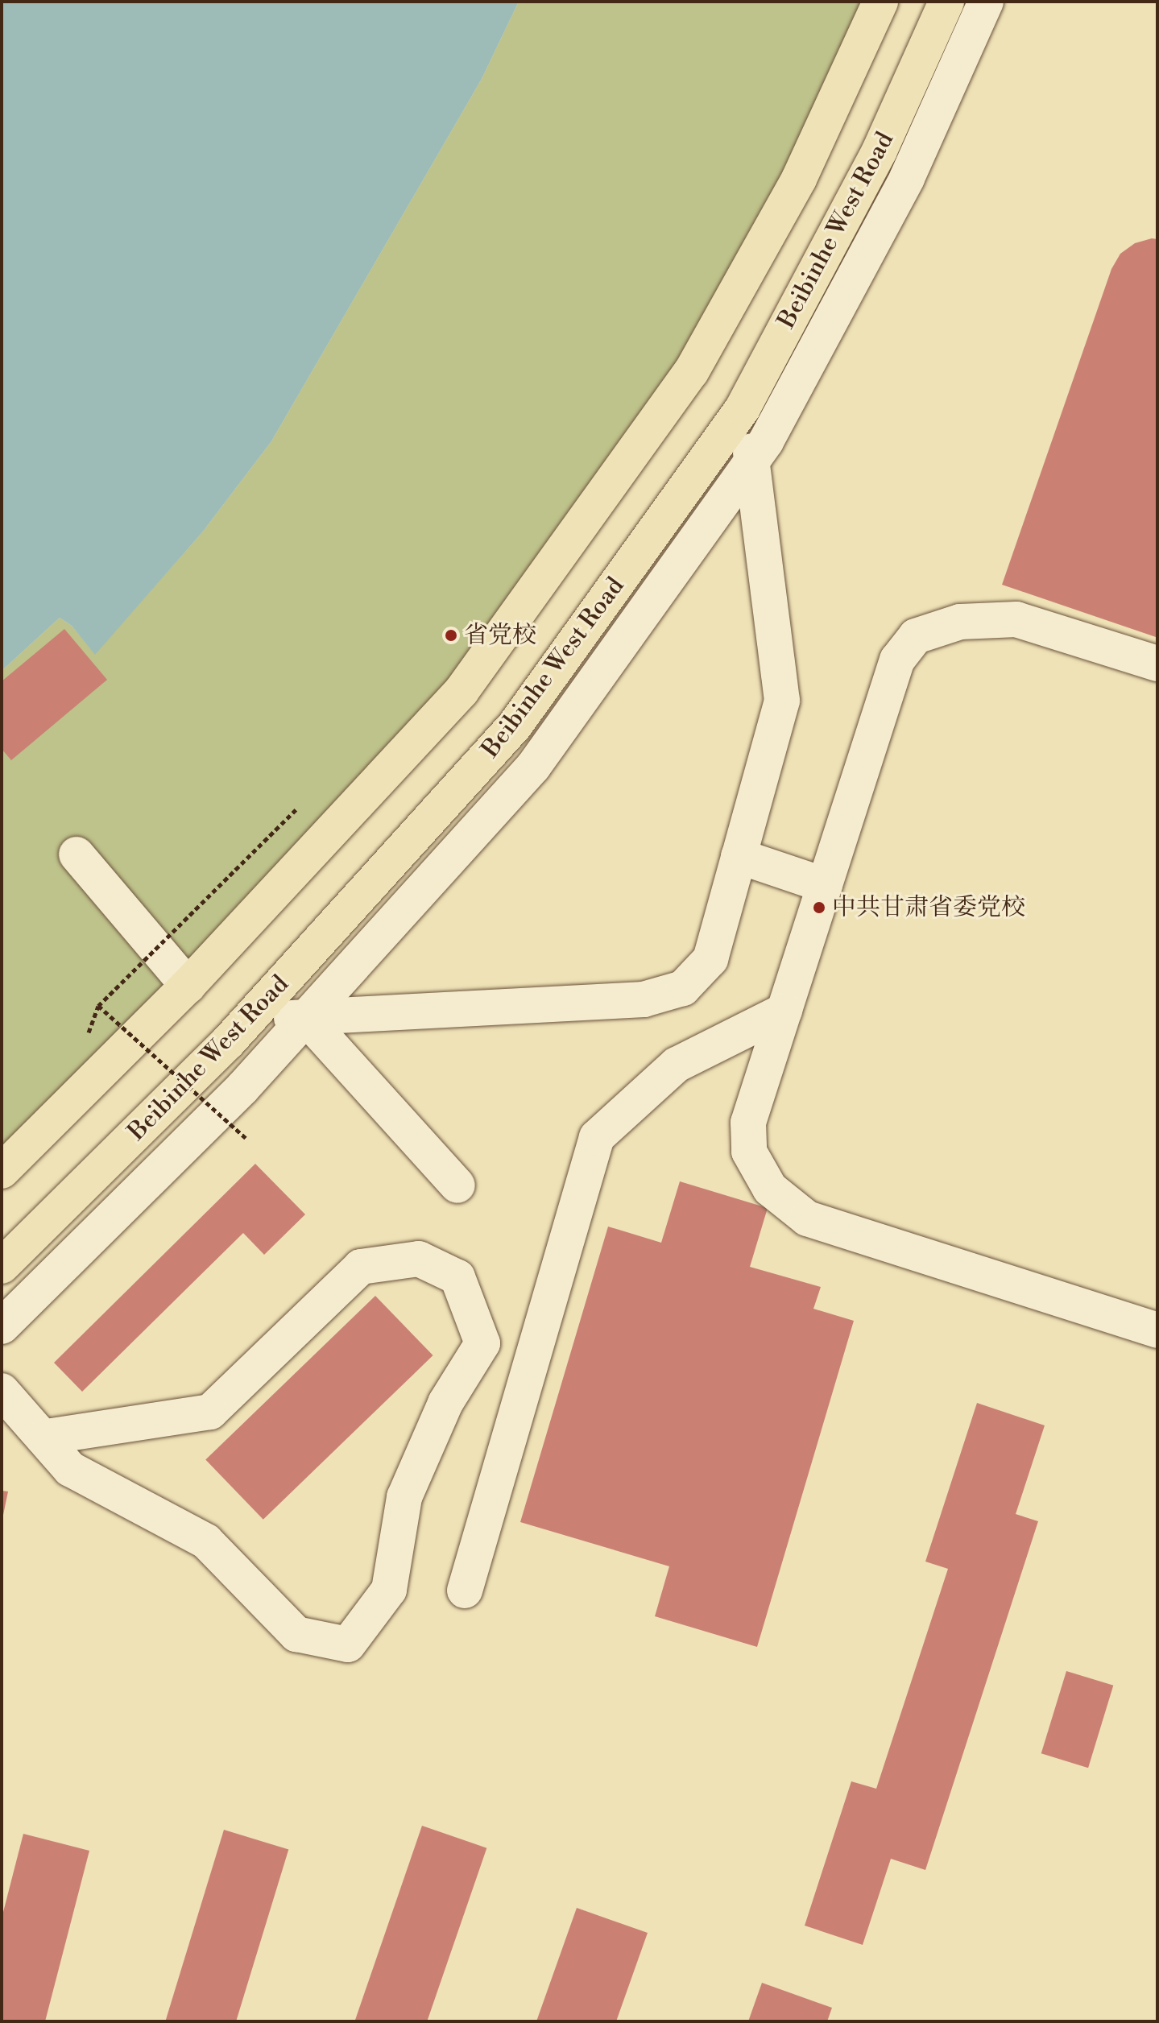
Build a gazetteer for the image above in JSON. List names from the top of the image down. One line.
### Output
{"streets":{"main road":["Beibinhe West Road"]},"places":["省党校","中共甘肃省委党校"]}
